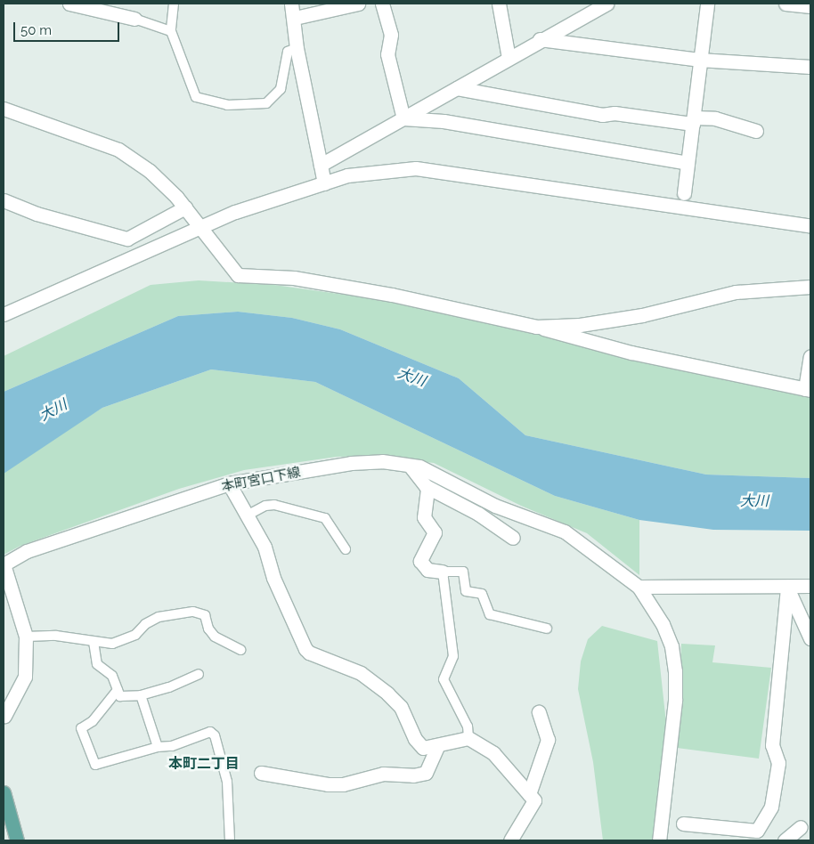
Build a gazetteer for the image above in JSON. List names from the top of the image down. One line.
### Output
{"streets":{"street":["本町宮口下線"]},"districts":["本町二丁目"],"water":["大川"],"scale_bar":"50 m"}
